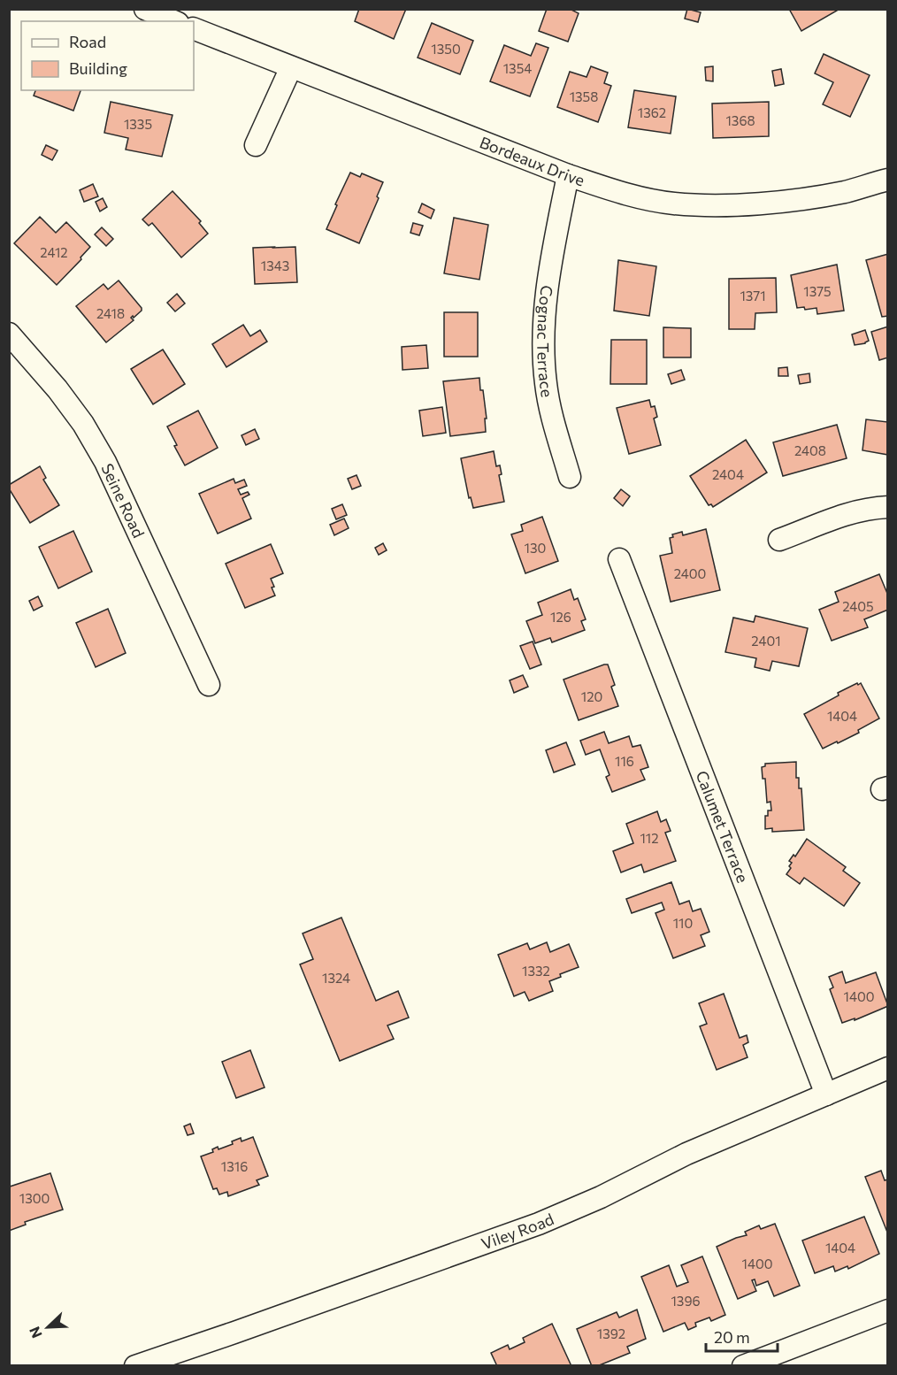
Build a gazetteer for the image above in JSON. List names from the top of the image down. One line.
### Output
{"streets":{"street":["Bordeaux Drive","Cognac Terrace","Seine Road","Calumet Terrace","Viley Road"]},"crossings":[["Bordeaux Drive","Cognac Terrace"],["Calumet Terrace","Viley Road"]],"house_numbers":["1350","1354","1358","1362","1368","1335","2412","1343","1375","1371","2418","2408","2404","130","2400","2405","126","2401","120","1404","116","112","110","1332","1324","1400","1316","1300","1404","1400","1396","1392"],"legend":["Road","Building"],"scale_bar":"20 m","north":"bottom left"}
